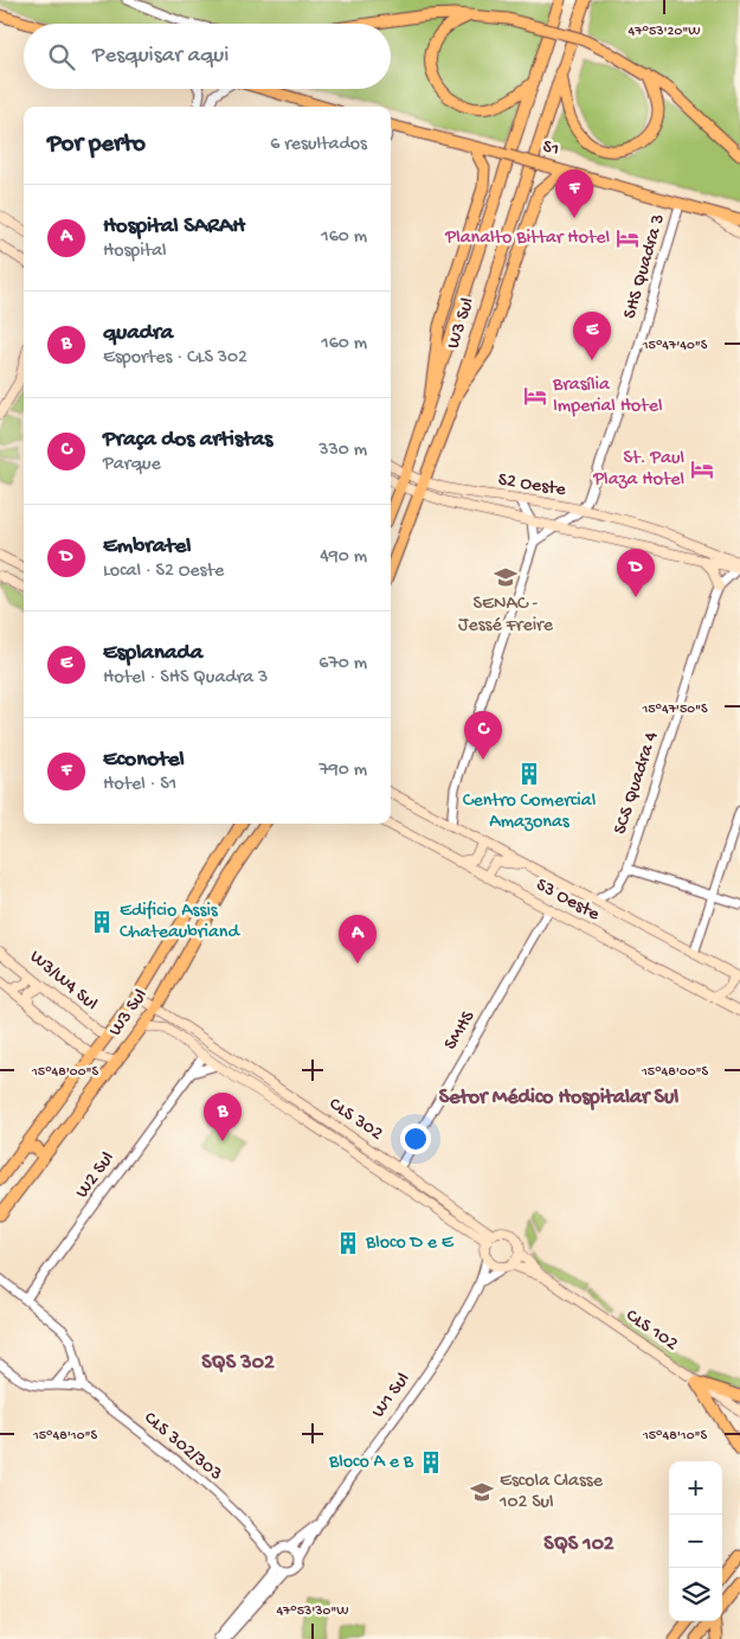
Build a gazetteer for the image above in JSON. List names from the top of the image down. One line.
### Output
{"streets":{"main road":["S1","W3 Sul","S2 Oeste","S3 Oeste","W3/W4 Sul","CLS 302","CLS 102"],"street":["SHS Quadra 3","SCS Quadra 4","SMHS","W2 Sul","W1 Sul","CLS 302/303"]},"crossings":[["S1","SHS Quadra 3"],["SHS Quadra 3","S2 Oeste"],["W3 Sul","S2 Oeste"],["W3 Sul","W3/W4 Sul"],["W3 Sul","CLS 302"],["S2 Oeste","SCS Quadra 4"],["SCS Quadra 4","S3 Oeste"],["S3 Oeste","SMHS"],["SMHS","CLS 302"],["CLS 302","W2 Sul"],["CLS 302","CLS 102"],["CLS 302","W1 Sul"],["CLS 102","W1 Sul"],["W1 Sul","CLS 302/303"]],"districts":["Setor Médico Hospitalar Sul","SQS 302","SQS 102"],"places":{"hotel":["Planalto Bittar Hotel","Brasília Imperial Hotel","St. Paul Plaza Hotel"],"school or university":["SENAC - Jessé Freire","Escola Classe 102 Sul"],"building":["Centro Comercial Amazonas","Edificio Assis Chateaubriand","Bloco D e E","Bloco A e B"]},"page":{"search":"Pesquisar aqui","heading":["Por perto","6 resultados"],"pins":["F","E","D","C","A","B"],"list":[{"mark":"A","name":"Hospital SARAH","note":"Hospital","value":"160 m"},{"mark":"B","name":"quadra","note":"Esportes · CLS 302","value":"160 m"},{"mark":"C","name":"Praça dos artistas","note":"Parque","value":"330 m"},{"mark":"D","name":"Embratel","note":"Local · S2 Oeste","value":"490 m"},{"mark":"E","name":"Esplanada","note":"Hotel · SHS Quadra 3","value":"670 m"},{"mark":"F","name":"Econotel","note":"Hotel · S1","value":"790 m"}],"map_buttons":["+","−"]},"coordinates":["47°53'20\"W","15°47'40\"S","15°47'50\"S","15°48'00\"S","15°48'10\"S","47°53'30\"W"]}
